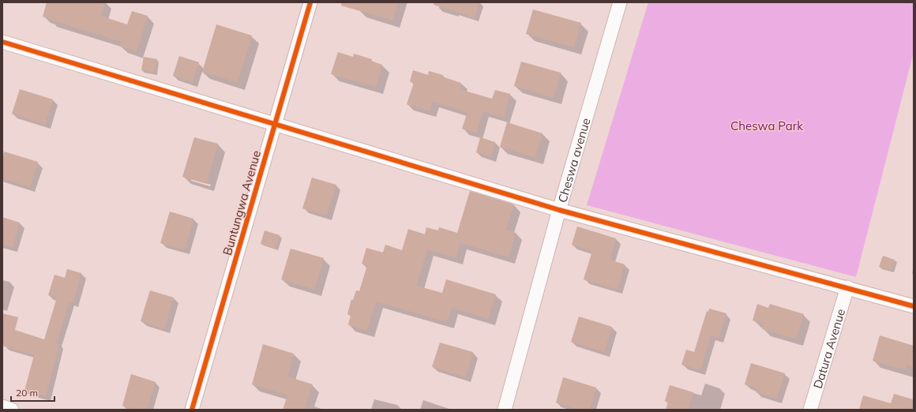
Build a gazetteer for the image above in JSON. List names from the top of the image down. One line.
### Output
{"streets":{"street":["Cheswa avenue","Buntungwa Avenue","Datura Avenue"]},"parks":["Cheswa Park"],"scale_bar":"20 m"}
